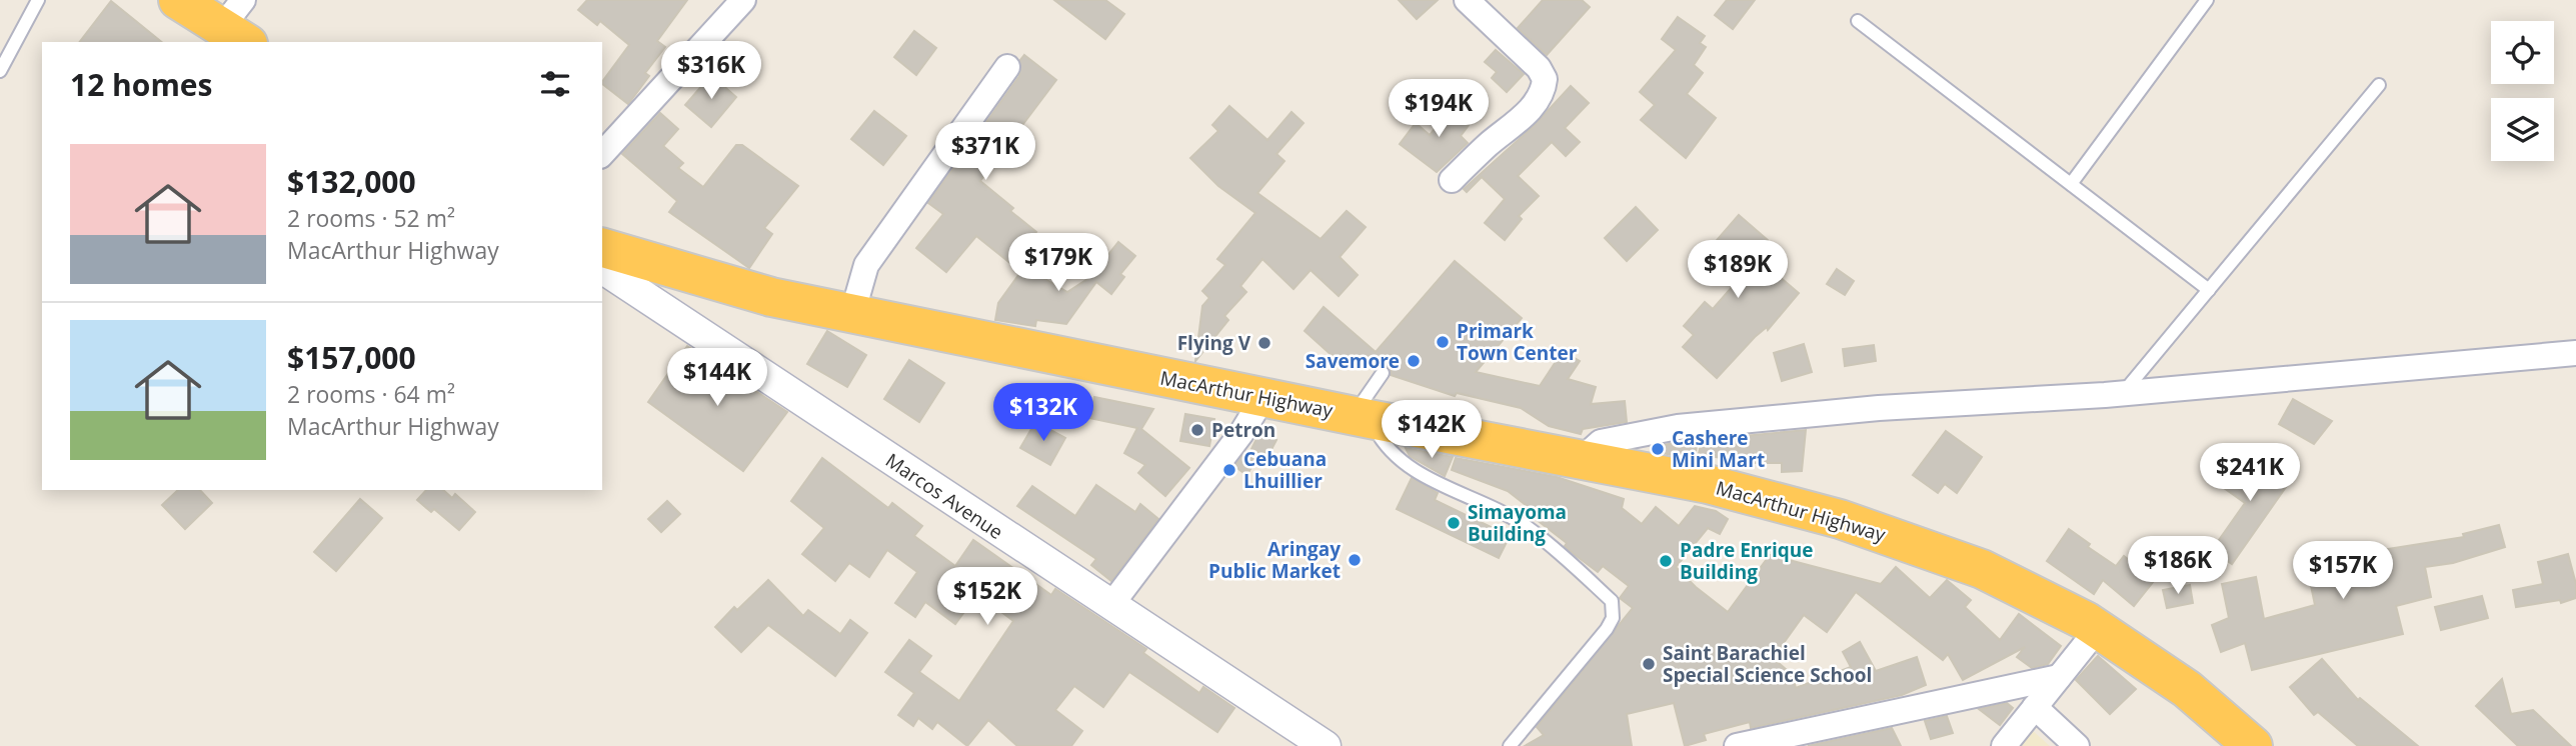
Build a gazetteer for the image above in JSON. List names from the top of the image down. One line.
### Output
{"streets":{"highway":["MacArthur Highway"],"street":["Marcos Avenue"]},"places":["Primark Town Center","Flying V","Savemore","Petron","Cashere Mini Mart","Cebuana Lhuillier","Simayoma Building","Aringay Public Market","Padre Enrique Building","Saint Barachiel Special Science School"],"page":{"price":["$316K","$194K","$371K","$179K","$189K","$144K","$132K","$142K","$241K","$186K","$157K","$152K"],"heading":"12 homes","list":[{"name":"$132,000","note":"2 rooms · 52 m² · MacArthur Highway"},{"name":"$157,000","note":"2 rooms · 64 m² · MacArthur Highway"}]}}
